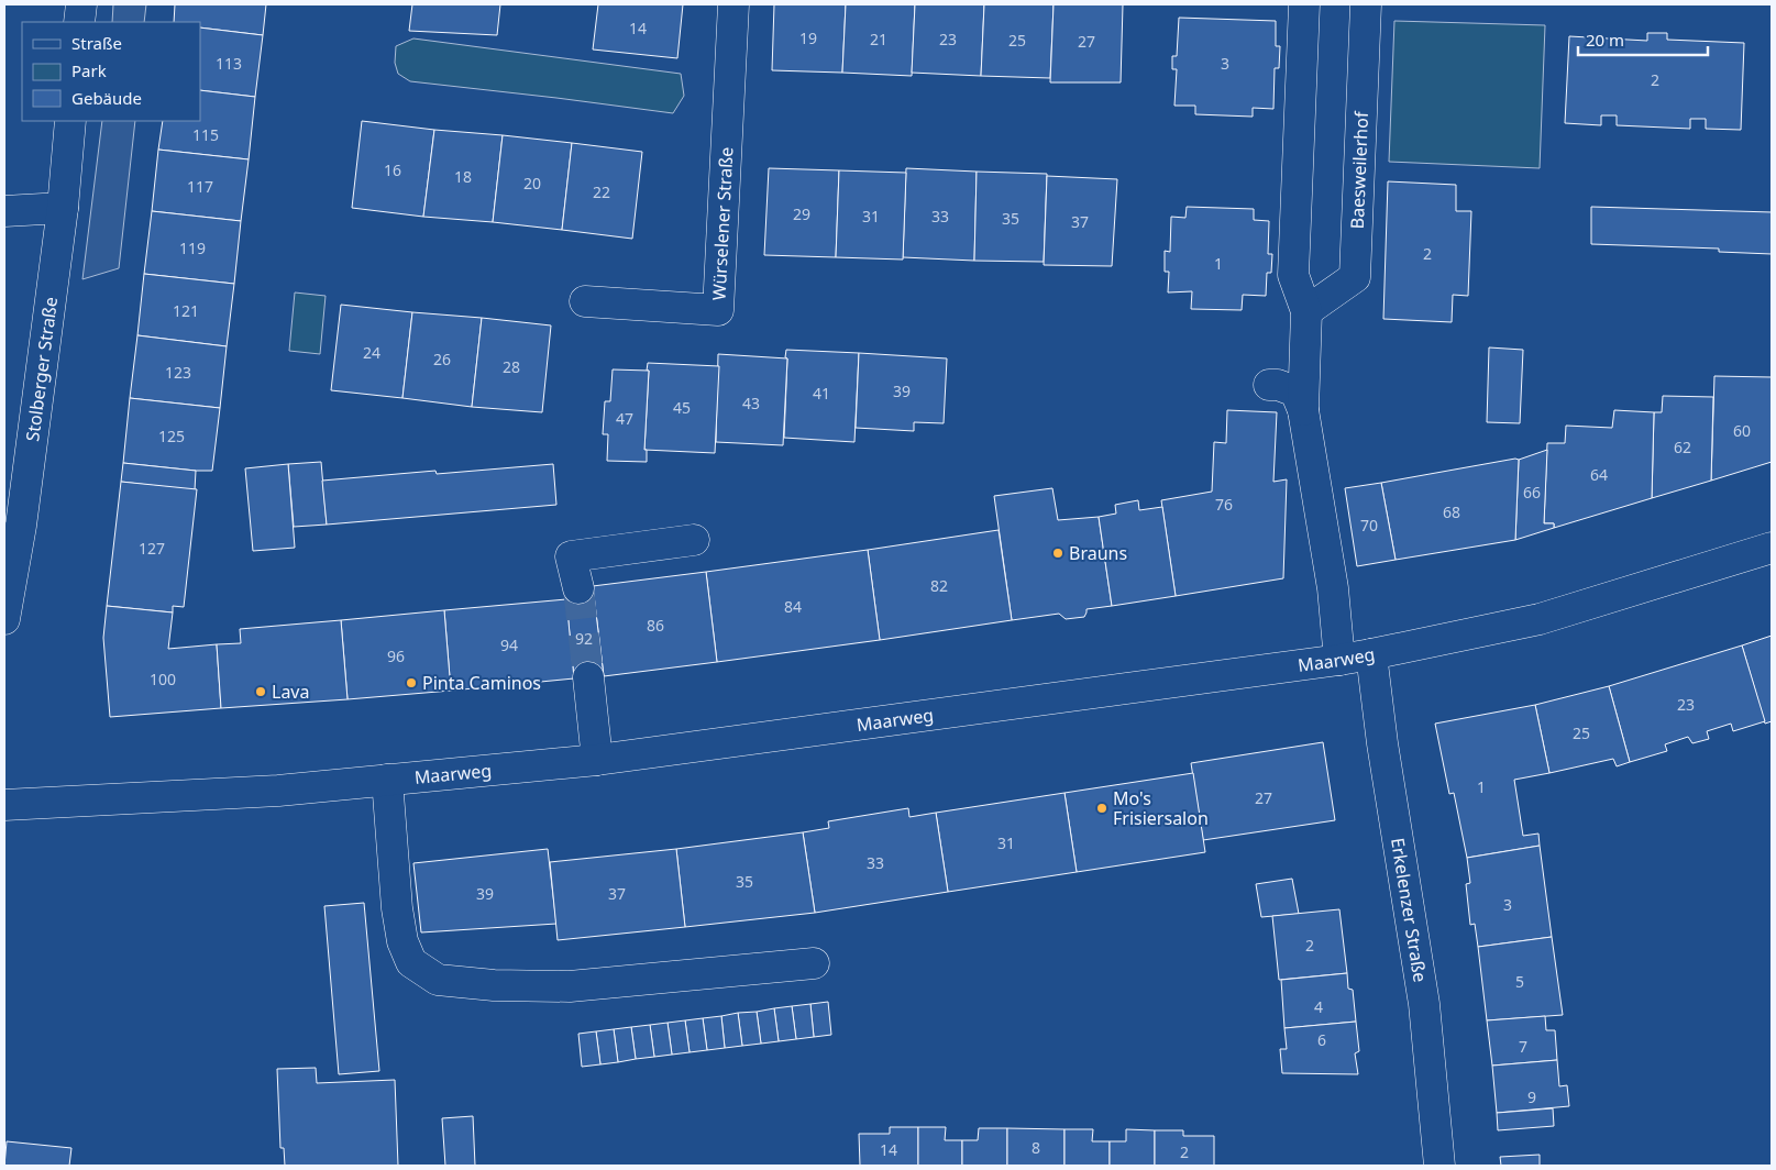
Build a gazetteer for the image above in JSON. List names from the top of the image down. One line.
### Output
{"streets":{"main road":["Baesweilerhof","Würselener Straße","Stolberger Straße","Maarweg","Erkelenzer Straße"]},"crossings":[["Maarweg","Erkelenzer Straße"]],"places":["Brauns","Pinta Caminos","Lava","Mo's Frisiersalon"],"house_numbers":["14","19","21","23","25","27","113","3","2","115","16","18","20","117","22","29","31","33","35","37","119","2","1","121","24","26","28","123","39","41","43","45","47","60","125","62","64","66","76","68","70","127","82","84","86","92","94","96","100","23","25","1","27","31","33","35","39","37","3","2","5","4","6","7","9","8","14","2"],"legend":["Straße","Park","Gebäude"],"scale_bar":"20 m"}
